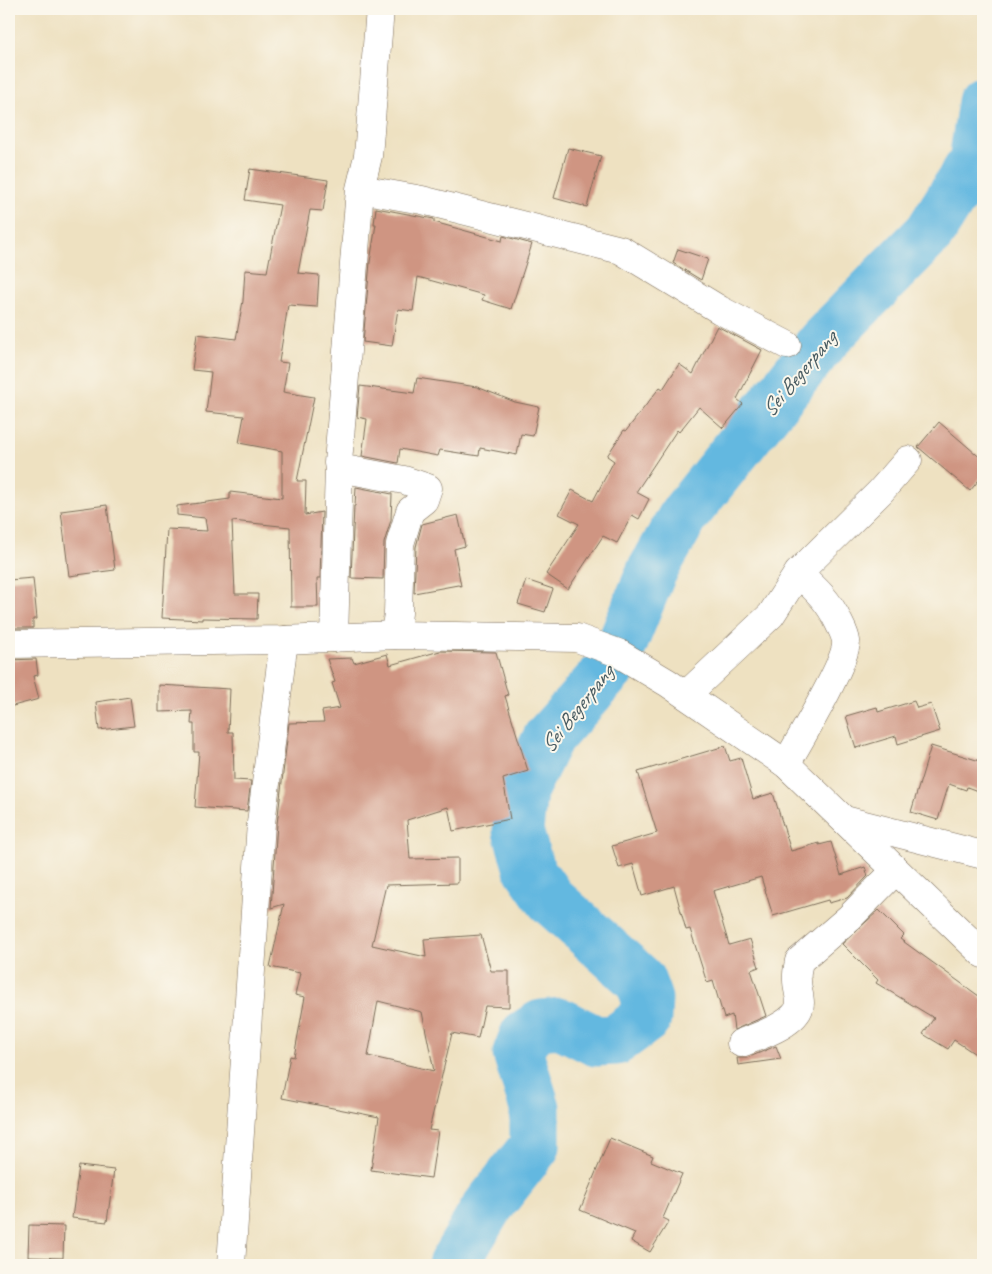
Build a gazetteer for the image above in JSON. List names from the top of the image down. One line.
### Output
{"water":["Sei Begerpang"]}
